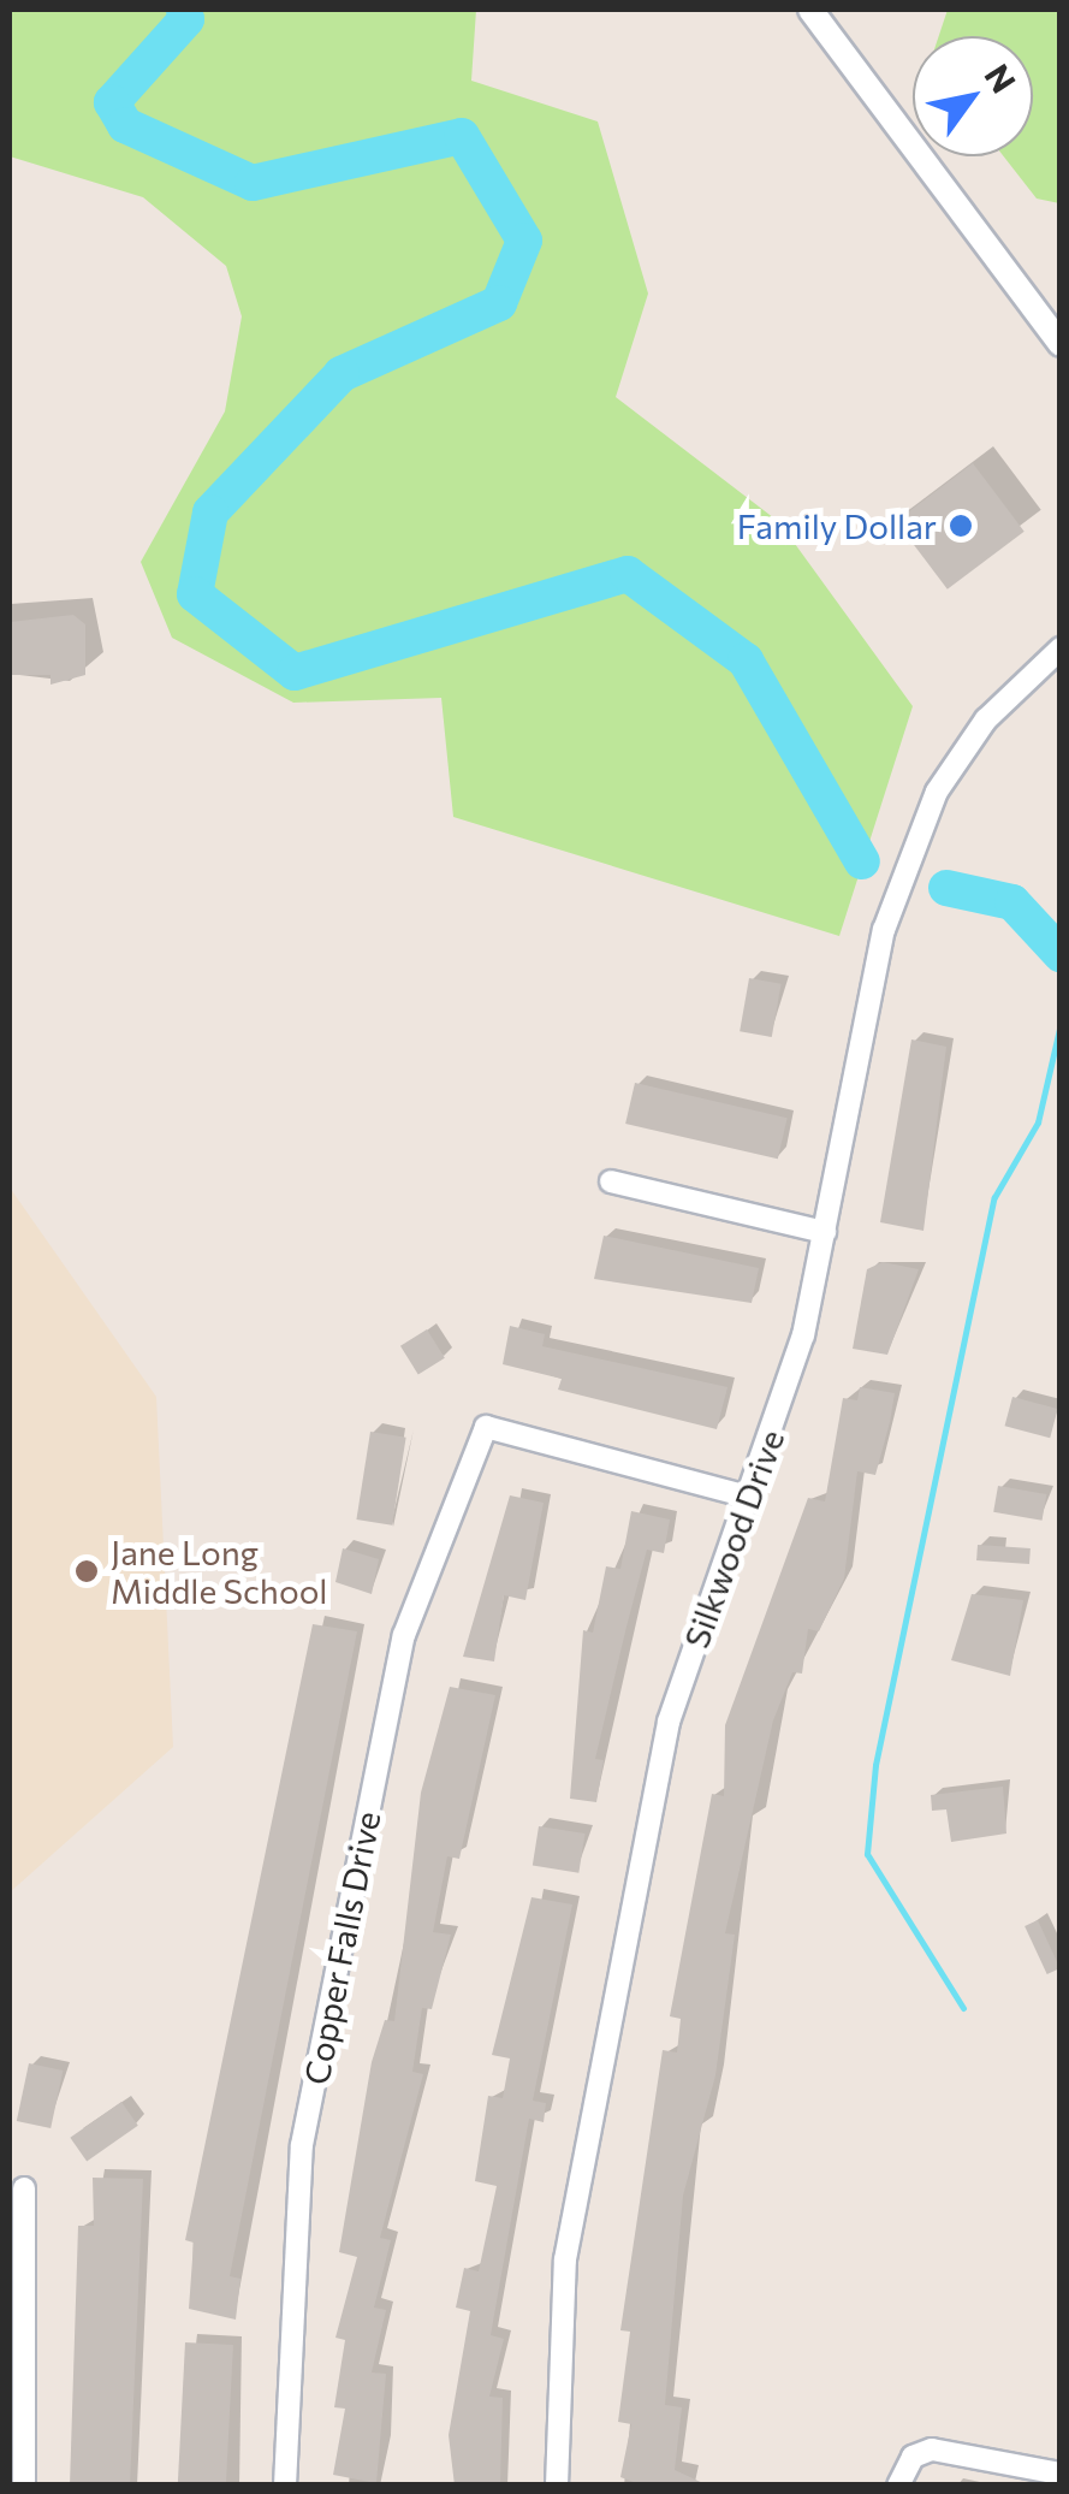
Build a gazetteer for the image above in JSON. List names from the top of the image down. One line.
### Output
{"streets":{"street":["Silkwood Drive","Copper Falls Drive"]},"crossings":[["Silkwood Drive","Copper Falls Drive"]],"places":["Family Dollar","Jane Long Middle School"],"north":"top right"}
